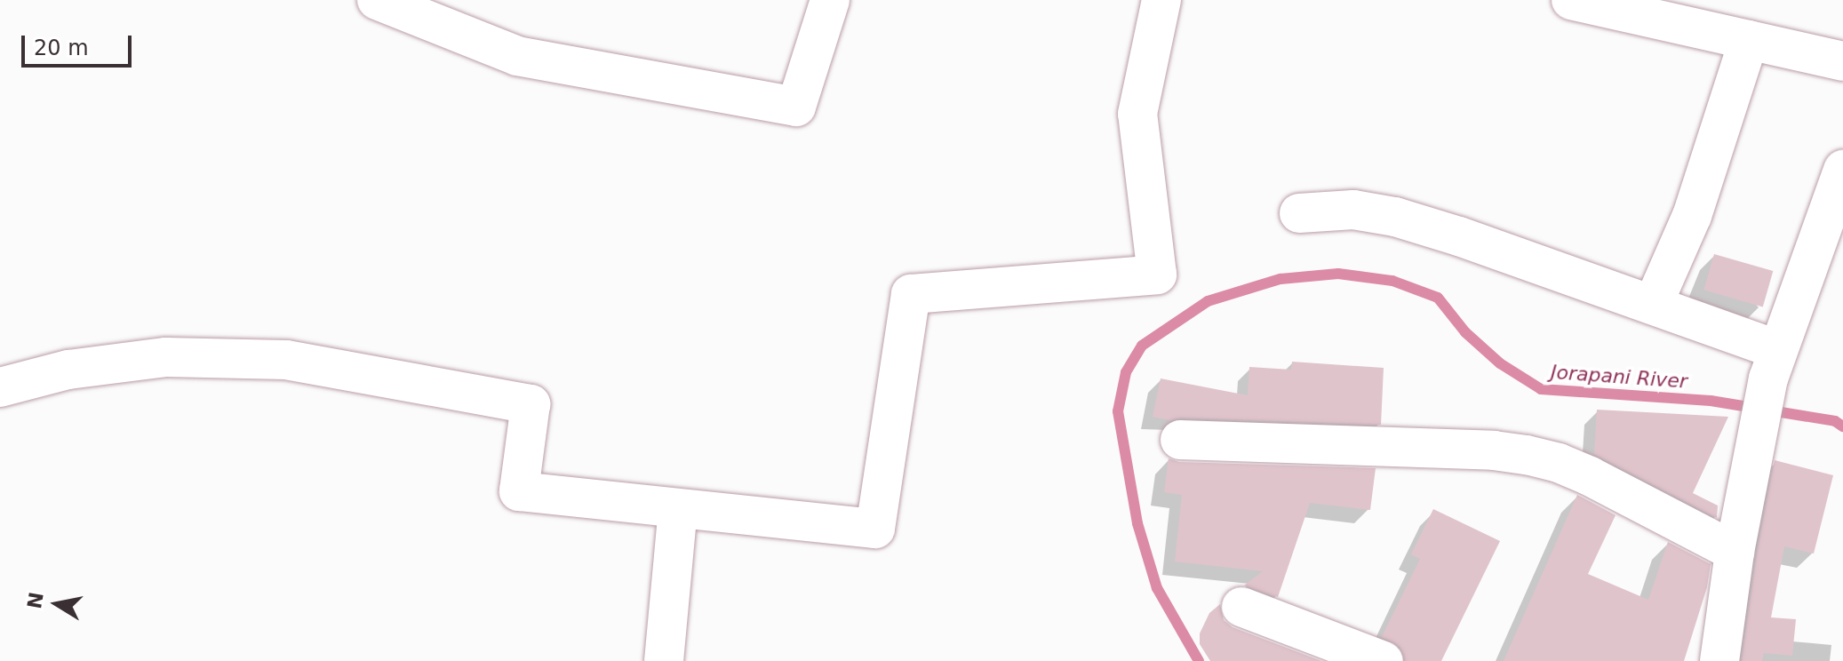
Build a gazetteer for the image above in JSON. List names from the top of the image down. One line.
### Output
{"water":["Jorapani River"],"scale_bar":"20 m","north":"left"}
